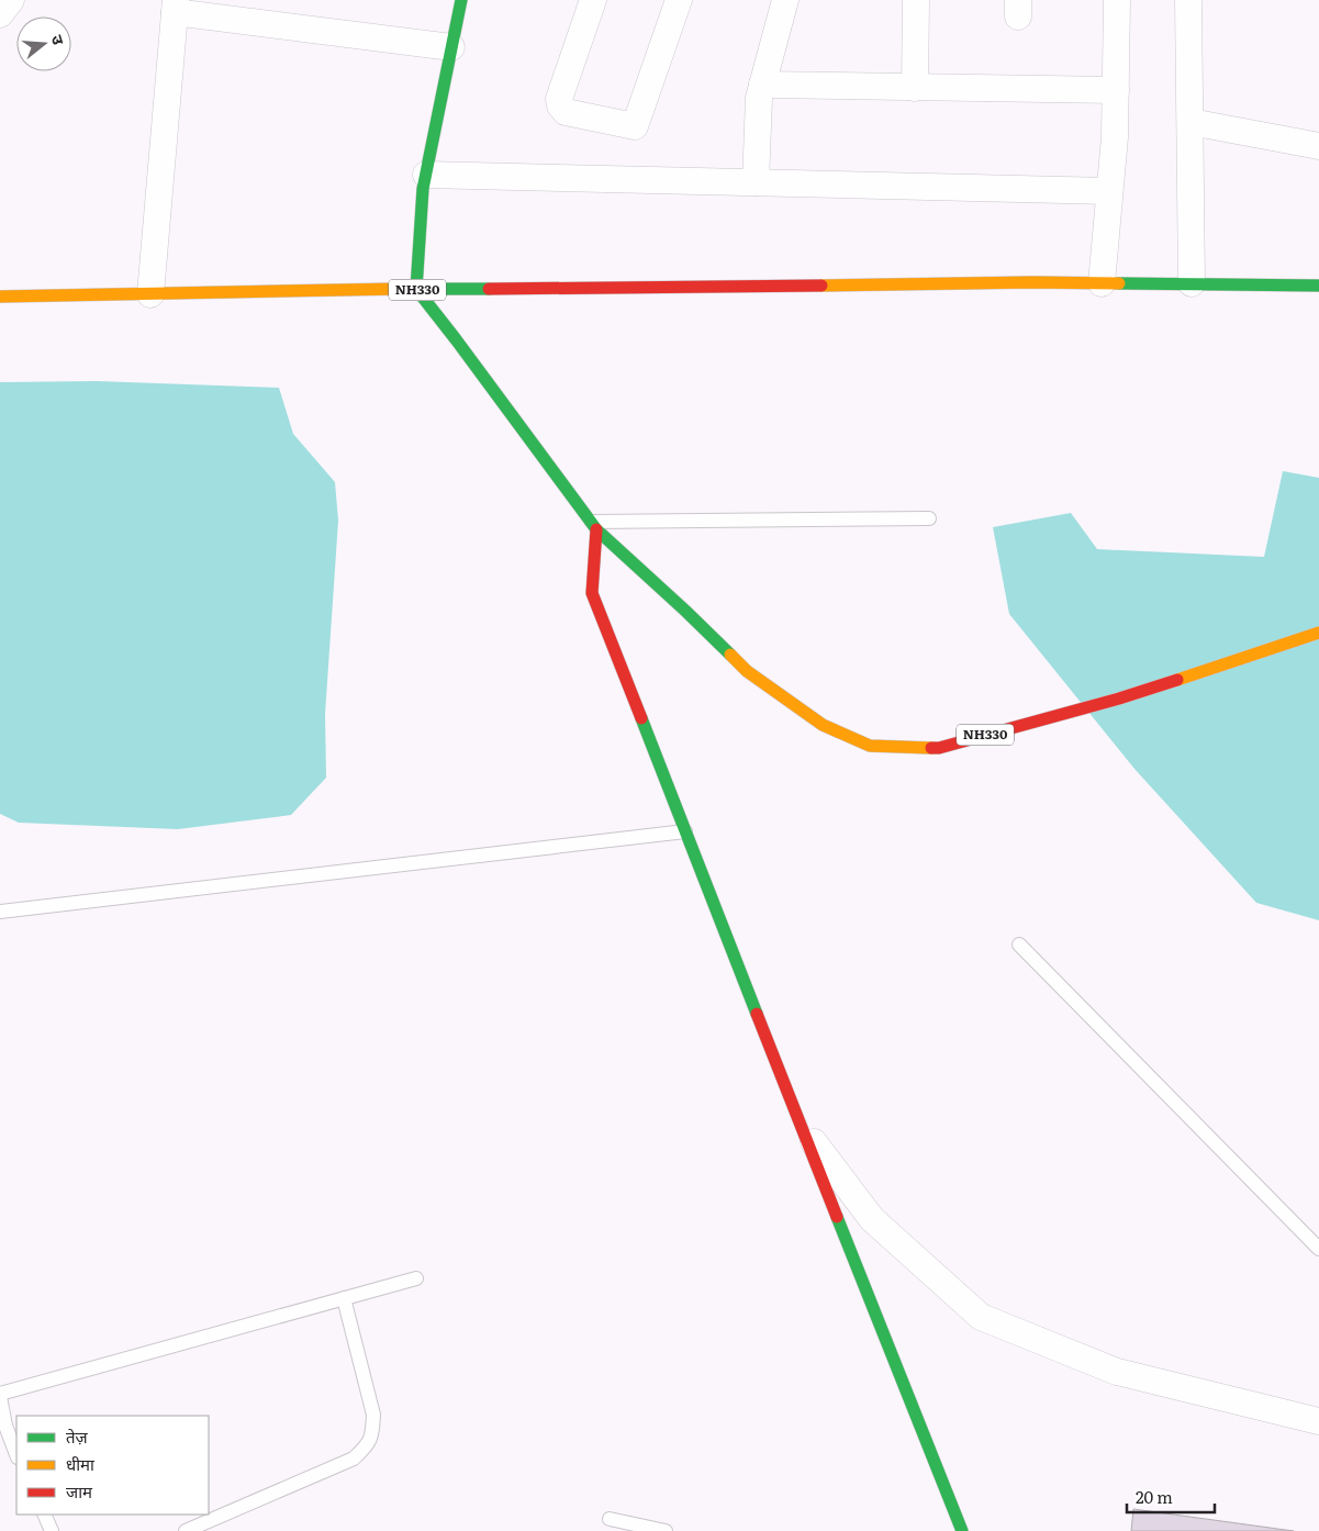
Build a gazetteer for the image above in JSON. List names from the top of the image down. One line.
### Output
{"streets":{"main road":["NH330"]},"legend":["तेज़","धीमा","जाम"],"scale_bar":"20 m","north":"right"}
